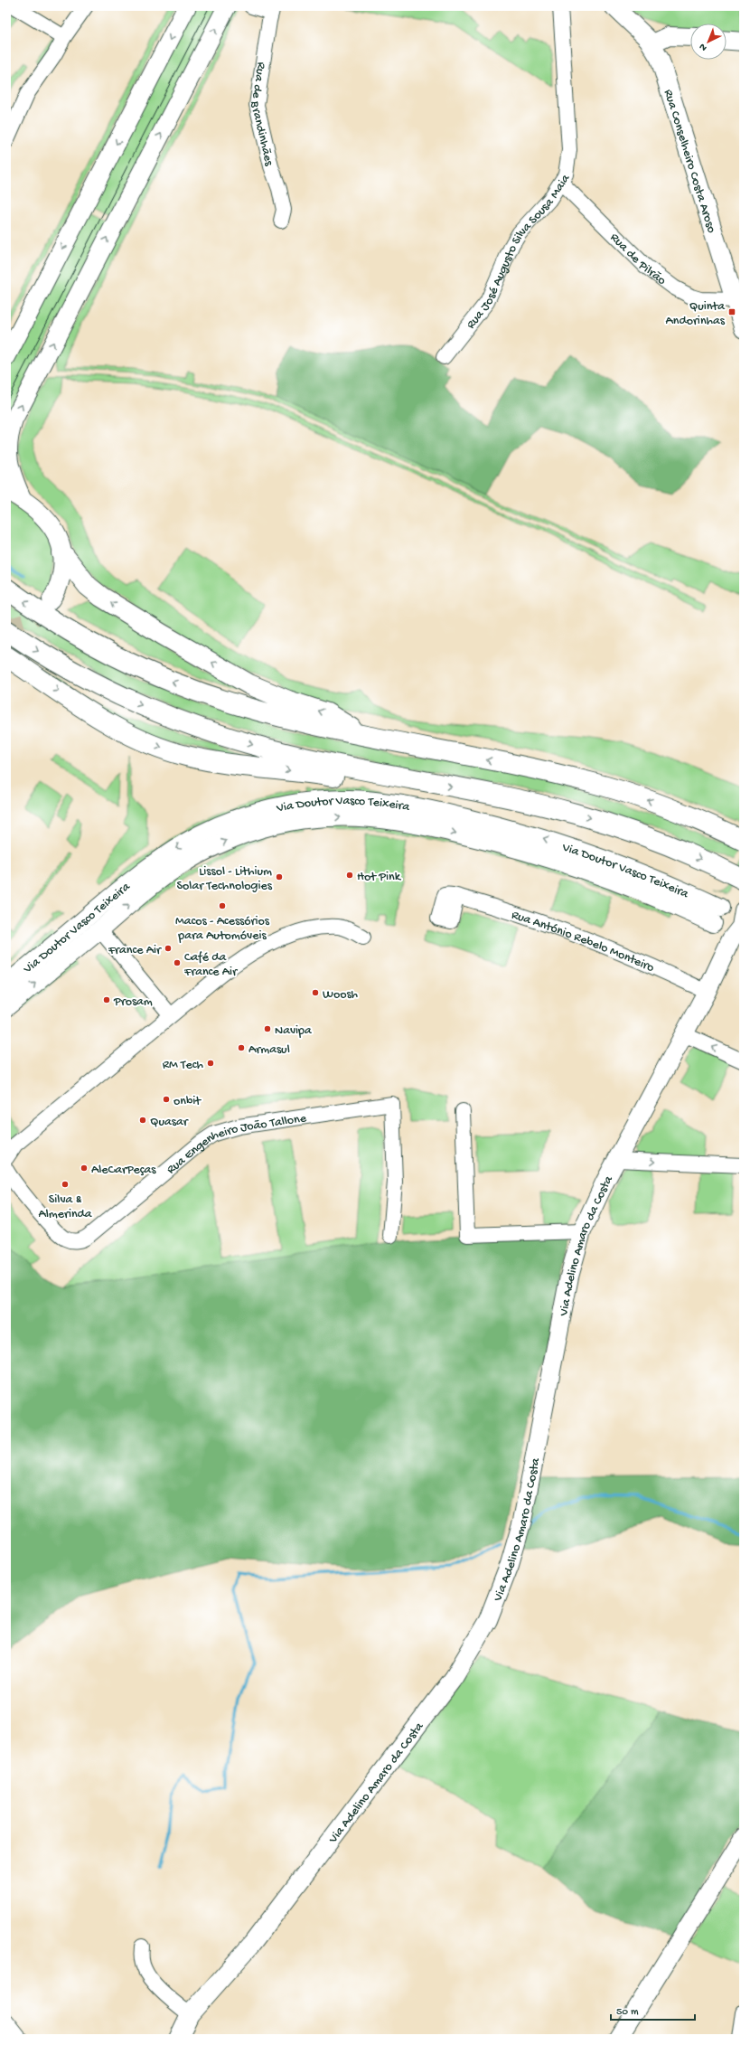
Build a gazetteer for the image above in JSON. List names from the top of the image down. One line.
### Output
{"streets":{"main road":["Rua Conselheiro Costa Aroso","Via Doutor Vasco Teixeira","Via Adelino Amaro da Costa"],"street":["Rua de Brandinhães","Rua José Augusto Silva Sousa Maia","Rua de Pilrão","Rua António Rebelo Monteiro","Rua Engenheiro João Tallone"]},"crossings":[["Rua Conselheiro Costa Aroso","Rua de Pilrão"],["Rua José Augusto Silva Sousa Maia","Rua de Pilrão"],["Via Doutor Vasco Teixeira","Via Adelino Amaro da Costa"],["Rua António Rebelo Monteiro","Via Adelino Amaro da Costa"]],"places":{"transit":["Quinta Andorinhas"],"other":["Hot Pink","Lissol - Lithium Solar Technologies","Macos - Acessórios para Automóveis","France Air","Café da France Air","Woosh","Prosam","Navipa","Armasul","RM Tech","onbit","Quasar","AleCarPeças","Silva & Almerinda"]},"scale_bar":"50 m","north":"bottom left"}
